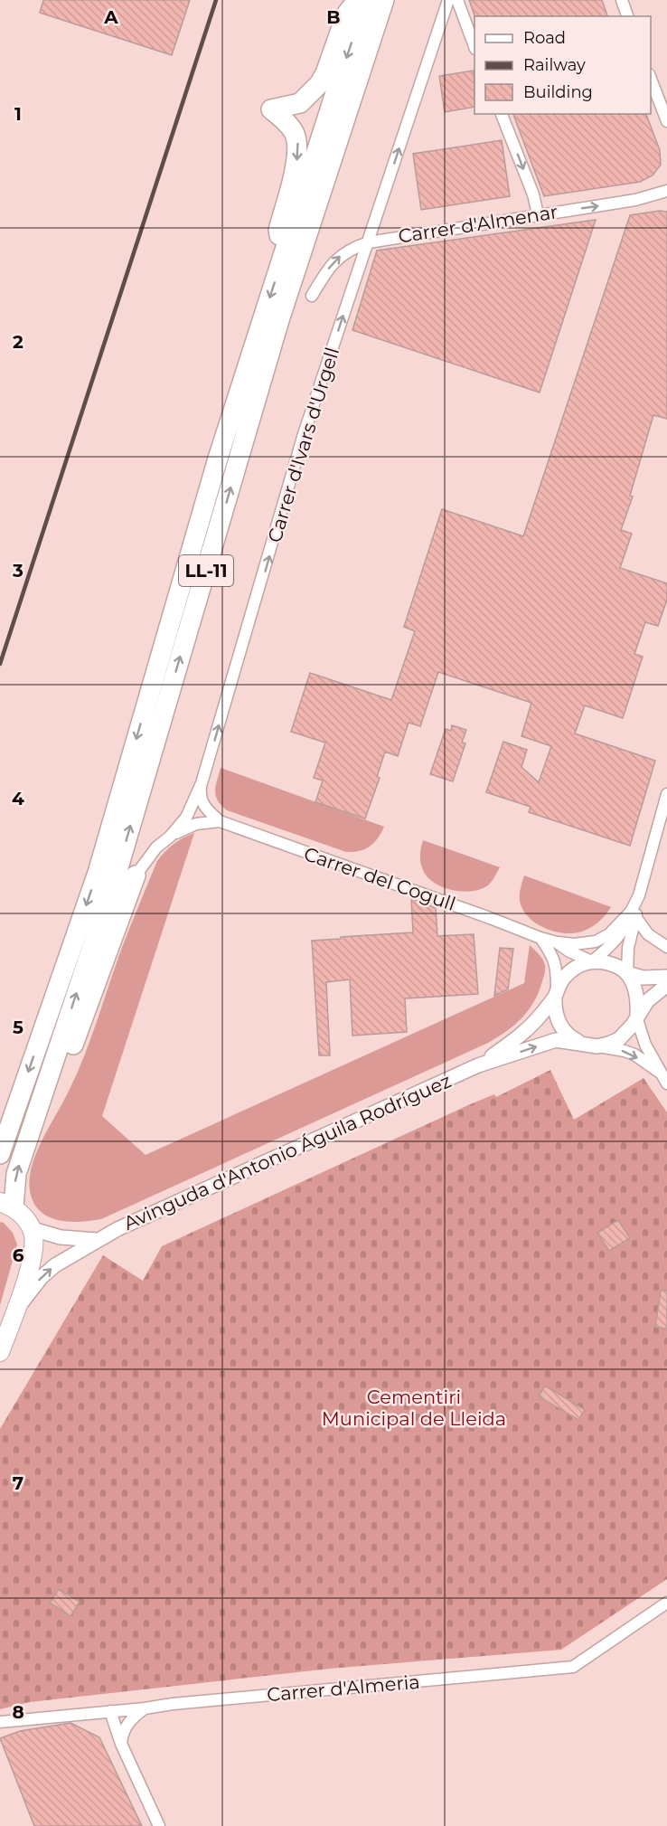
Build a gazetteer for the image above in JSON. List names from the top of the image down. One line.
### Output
{"streets":{"highway":["LL-11"],"street":["Carrer d'Almenar","Carrer d'Ivars d'Urgell","Carrer del Cogull","Avinguda d'Antonio Águila Rodríguez","Carrer d'Almeria"]},"crossings":[["Carrer d'Almenar","Carrer d'Ivars d'Urgell"],["LL-11","Avinguda d'Antonio Águila Rodríguez"],["Carrer del Cogull","Avinguda d'Antonio Águila Rodríguez"]],"one_way":["Carrer d'Almenar","Carrer d'Ivars d'Urgell"],"parks":["Cementiri Municipal de Lleida"],"legend":["Road","Railway","Building"],"grid":{"columns":["A","B"],"rows":["1","2","3","4","5","6","7","8"]}}
